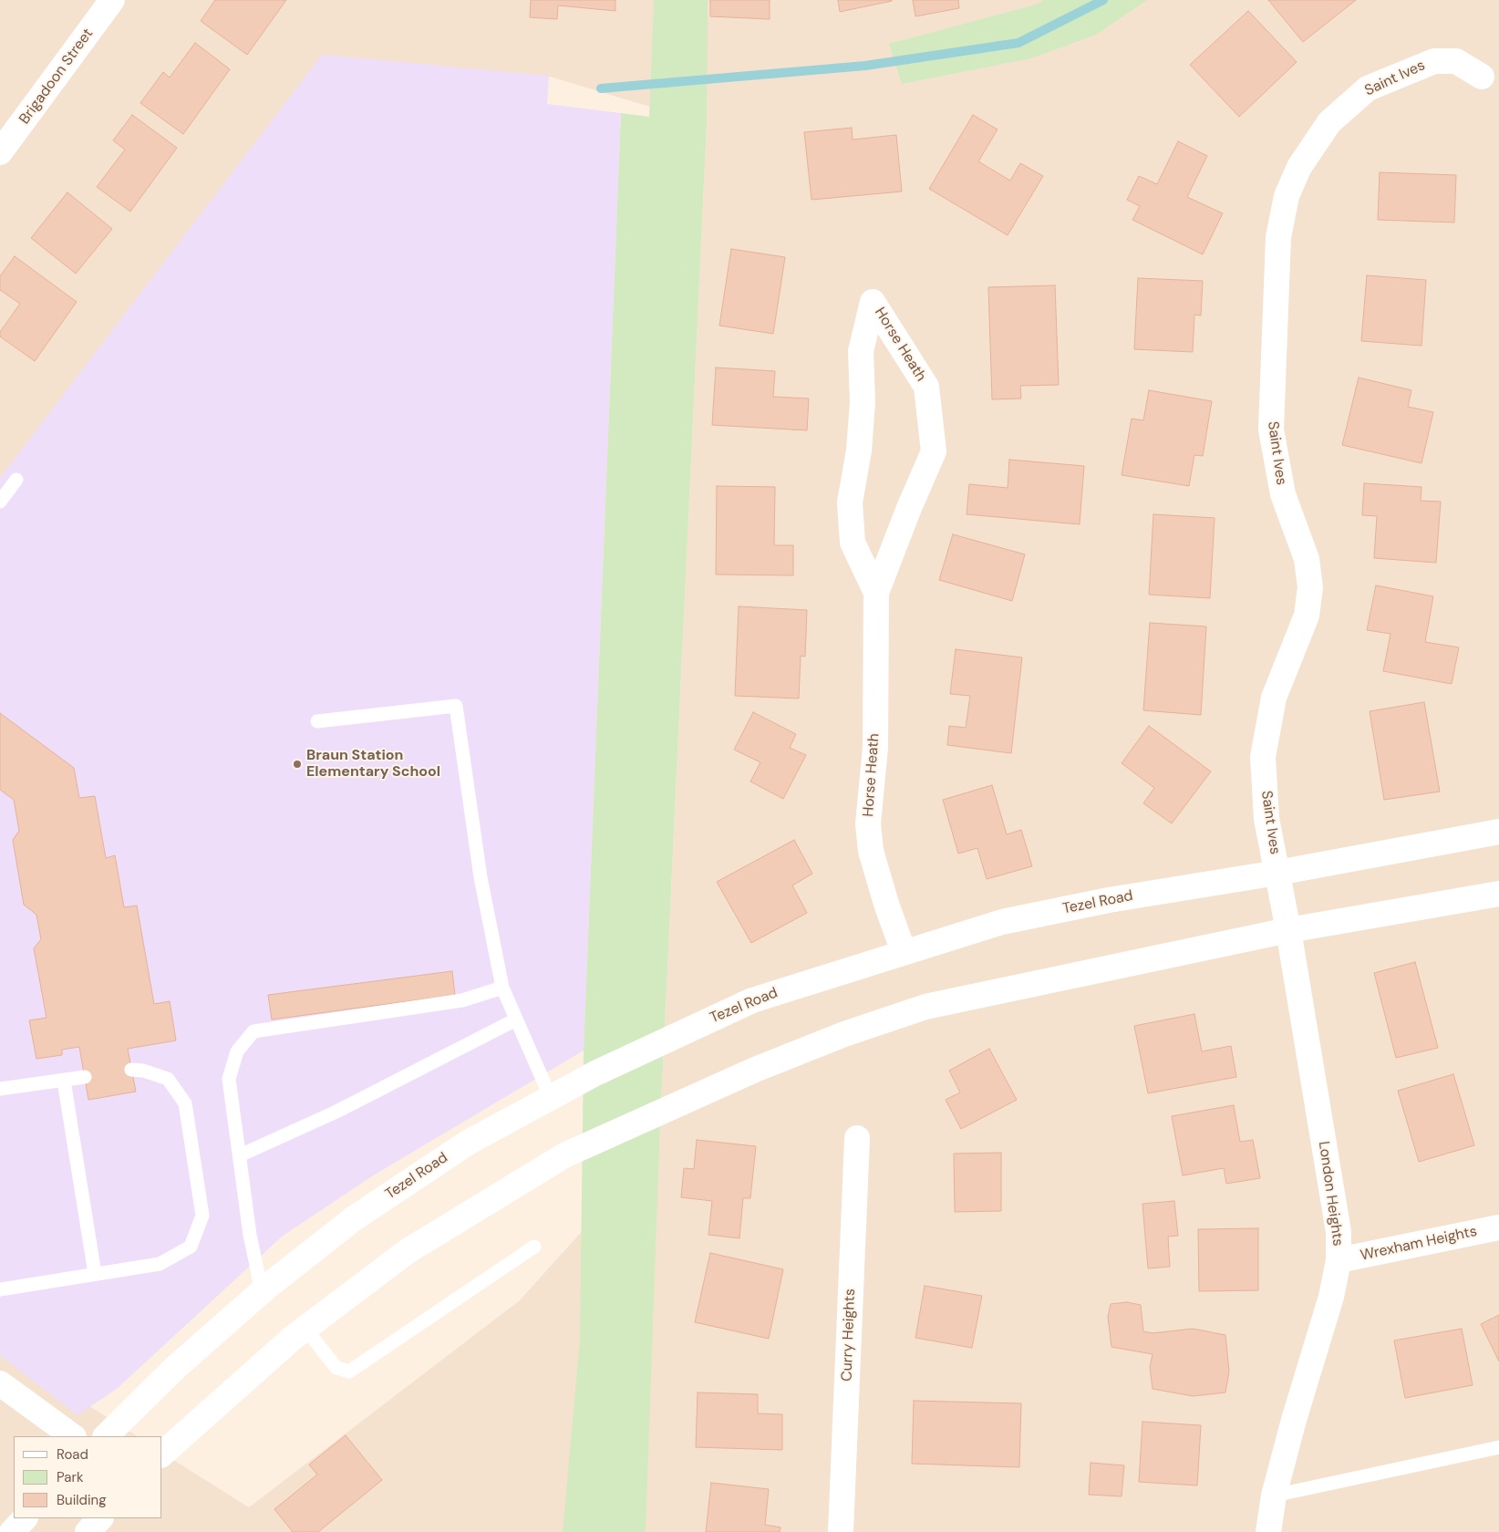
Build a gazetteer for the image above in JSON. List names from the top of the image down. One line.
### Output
{"streets":{"street":["Brigadoon Street","Saint Ives","Horse Heath","Tezel Road","London Heights","Wrexham Heights","Curry Heights"]},"crossings":[["Saint Ives","Tezel Road"],["Saint Ives","London Heights"],["Horse Heath","Tezel Road"],["London Heights","Wrexham Heights"]],"places":["Braun Station Elementary School"],"legend":["Road","Park","Building"]}
